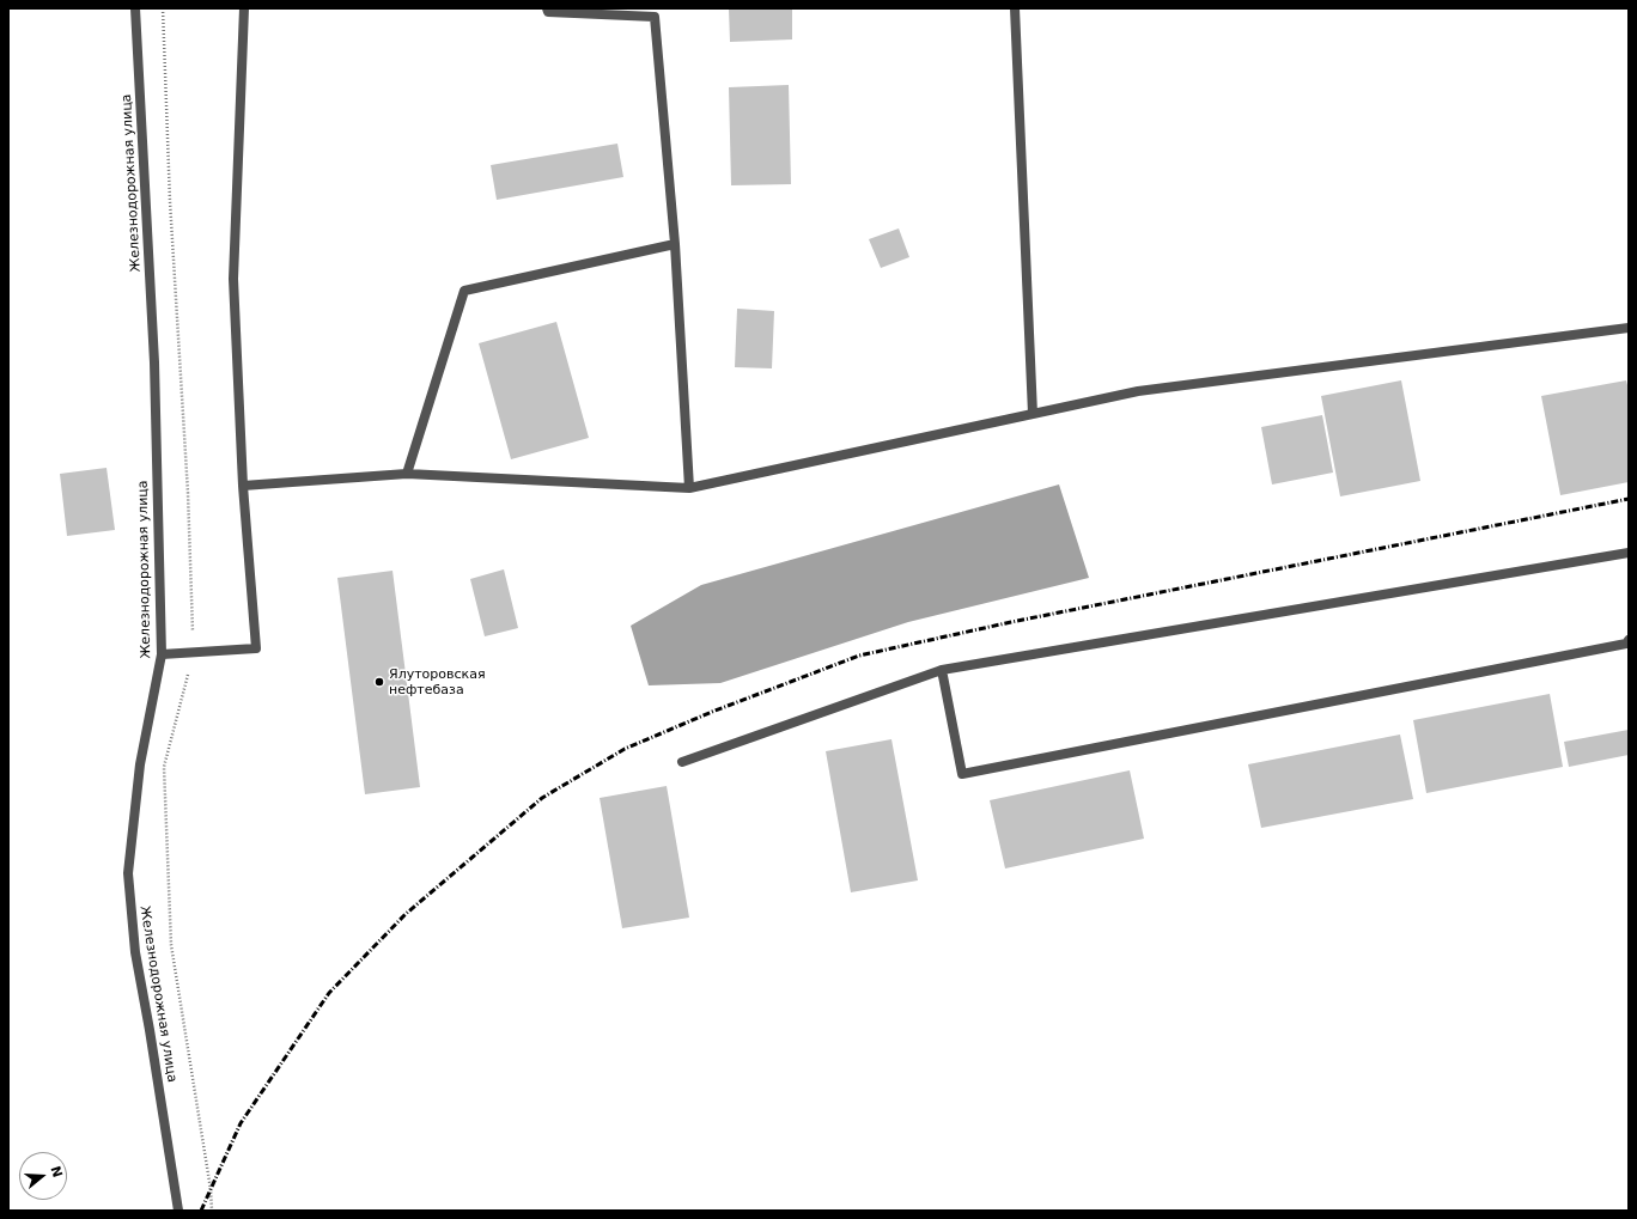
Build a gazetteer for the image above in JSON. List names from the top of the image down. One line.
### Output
{"streets":{"street":["Железнодорожная улица"]},"places":["Ялуторовская нефтебаза"],"north":"right"}
